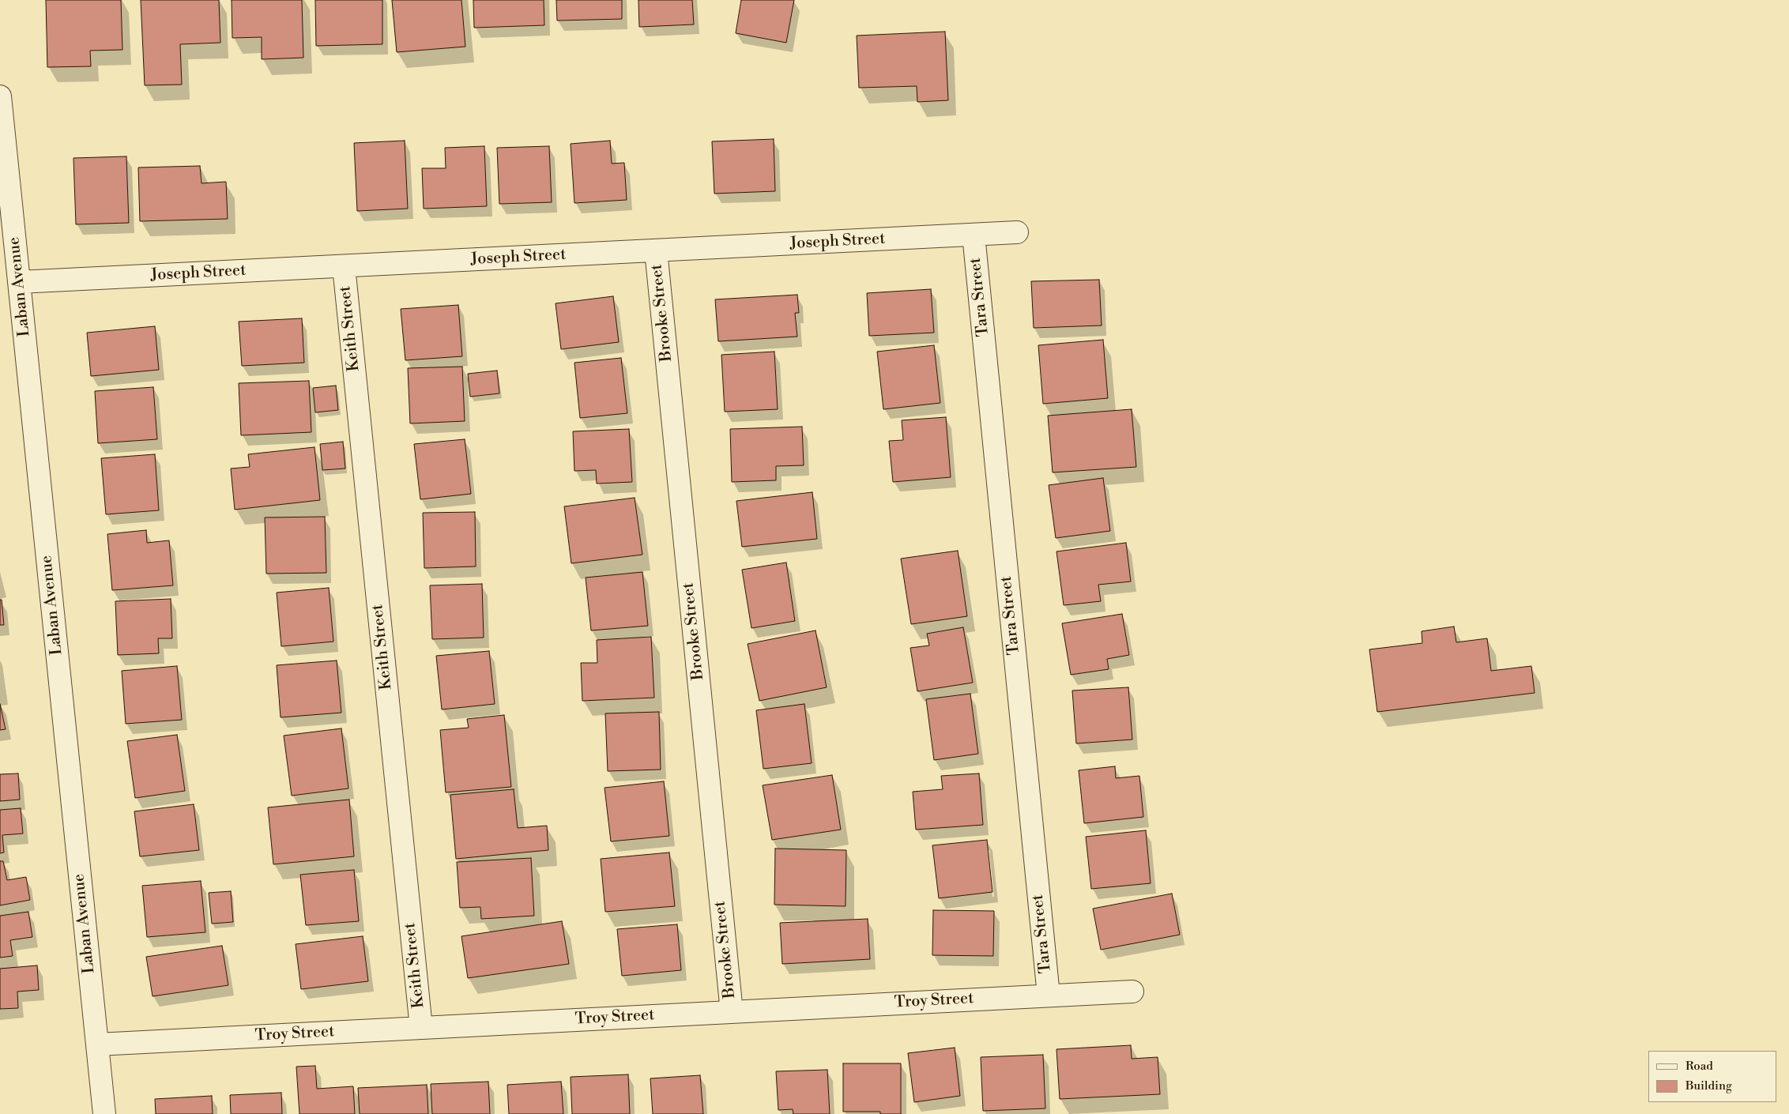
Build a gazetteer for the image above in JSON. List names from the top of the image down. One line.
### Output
{"streets":{"street":["Joseph Street","Laban Avenue","Tara Street","Brooke Street","Keith Street","Troy Street"]},"crossings":[["Joseph Street","Laban Avenue"],["Joseph Street","Tara Street"],["Joseph Street","Brooke Street"],["Joseph Street","Keith Street"],["Laban Avenue","Troy Street"],["Tara Street","Troy Street"],["Brooke Street","Troy Street"],["Keith Street","Troy Street"]],"legend":["Road","Building"]}
